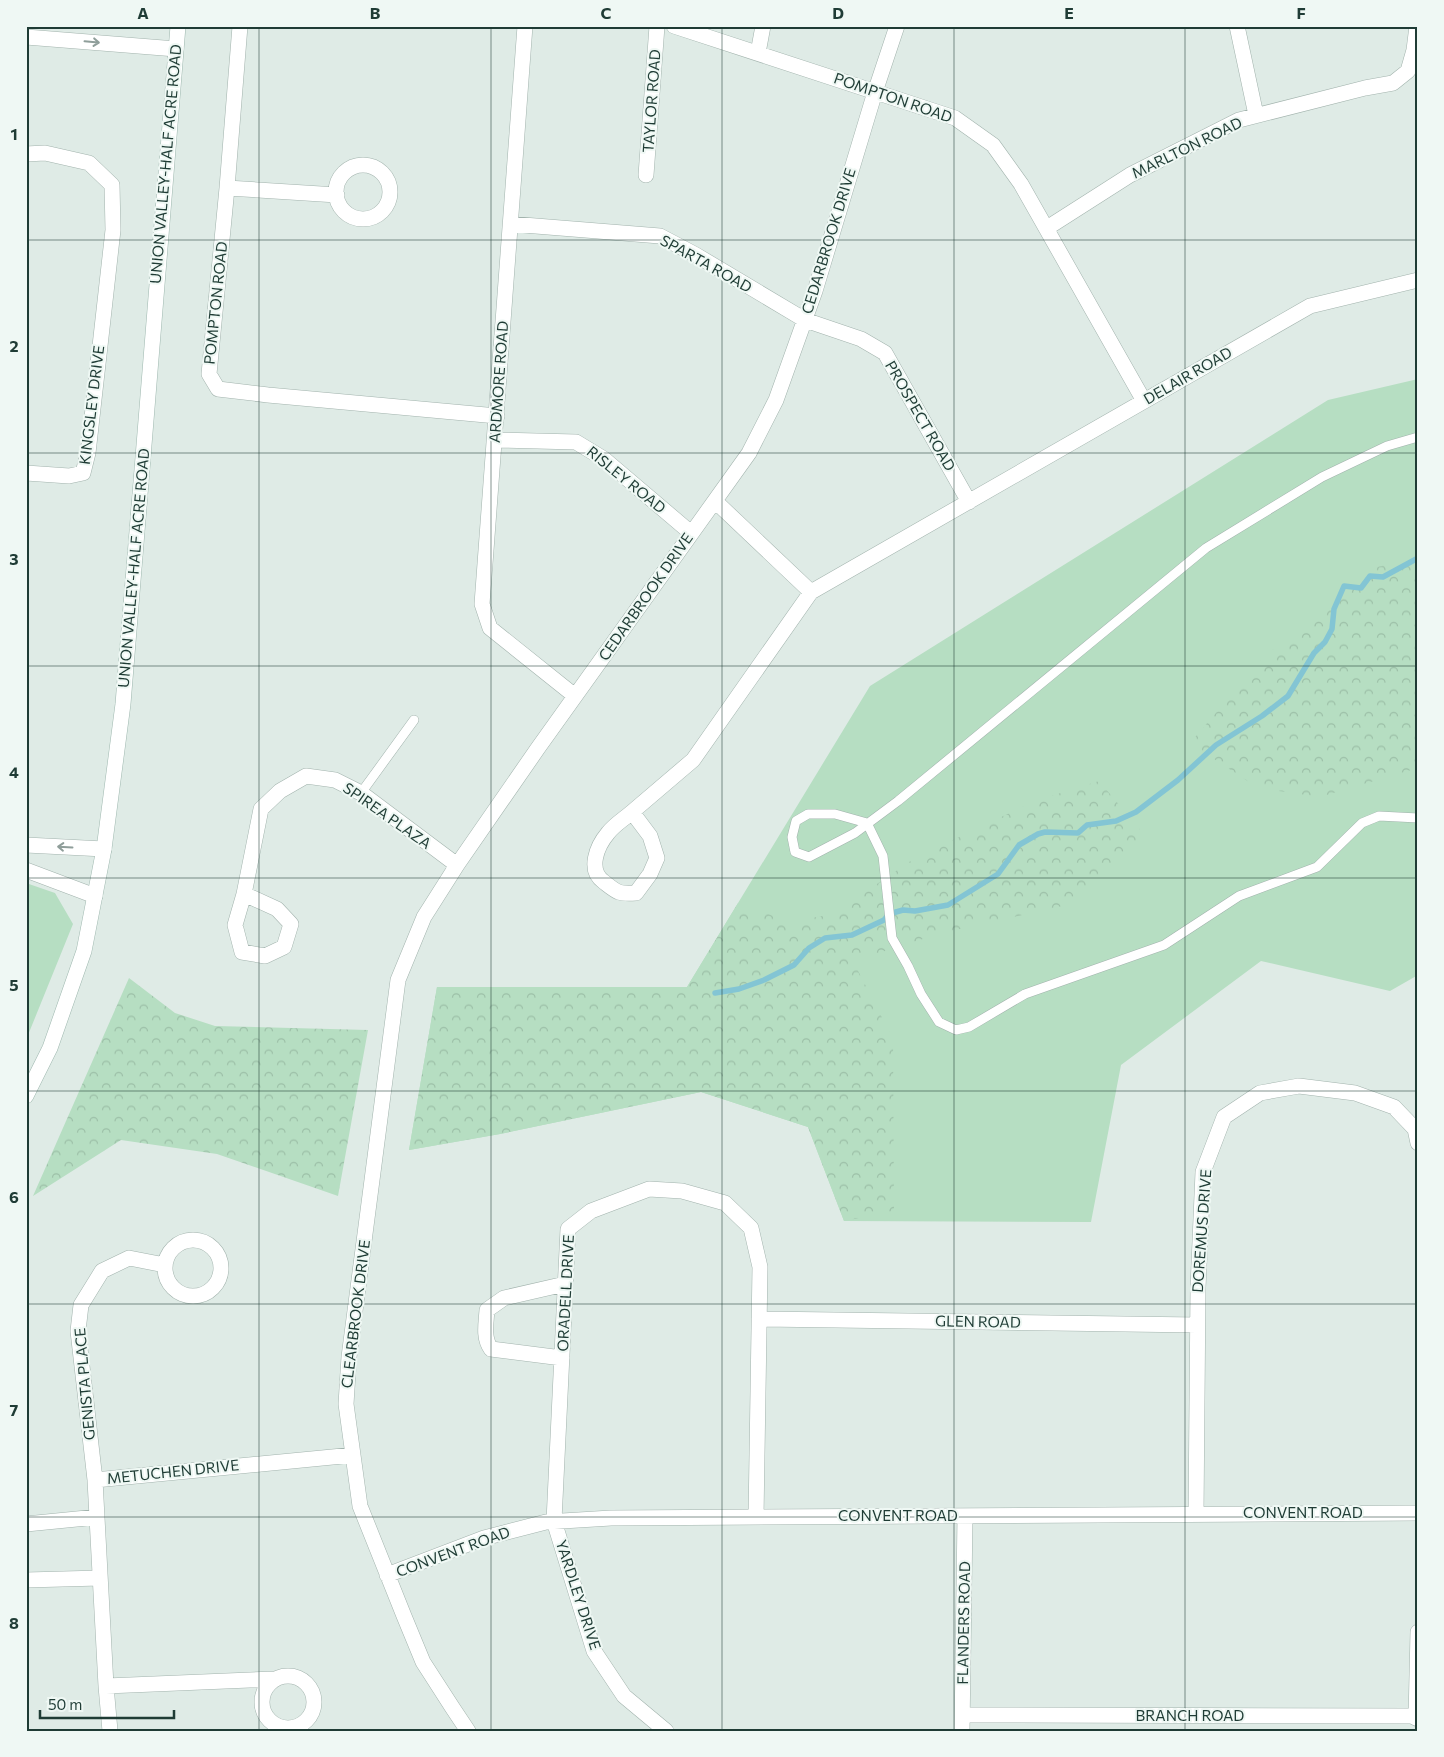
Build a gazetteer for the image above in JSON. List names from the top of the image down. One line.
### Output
{"streets":{"street":["POMPTON ROAD","TAYLOR ROAD","MARLTON ROAD","UNION VALLEY-HALF ACRE ROAD","CEDARBROOK DRIVE","SPARTA ROAD","DELAIR ROAD","ARDMORE ROAD","KINGSLEY DRIVE","PROSPECT ROAD","RISLEY ROAD","SPIREA PLAZA","DOREMUS DRIVE","ORADELL DRIVE","CLEARBROOK DRIVE","GLEN ROAD","GENISTA PLACE","METUCHEN DRIVE","CONVENT ROAD","YARDLEY DRIVE","FLANDERS ROAD","BRANCH ROAD"]},"crossings":[["POMPTON ROAD","MARLTON ROAD"],["POMPTON ROAD","CEDARBROOK DRIVE"],["POMPTON ROAD","DELAIR ROAD"],["POMPTON ROAD","ARDMORE ROAD"],["CEDARBROOK DRIVE","SPARTA ROAD"],["CEDARBROOK DRIVE","ARDMORE ROAD"],["CEDARBROOK DRIVE","PROSPECT ROAD"],["CEDARBROOK DRIVE","RISLEY ROAD"],["CEDARBROOK DRIVE","SPIREA PLAZA"],["CEDARBROOK DRIVE","CLEARBROOK DRIVE"],["SPARTA ROAD","ARDMORE ROAD"],["SPARTA ROAD","PROSPECT ROAD"],["DELAIR ROAD","PROSPECT ROAD"],["ARDMORE ROAD","RISLEY ROAD"],["DOREMUS DRIVE","GLEN ROAD"],["DOREMUS DRIVE","CONVENT ROAD"],["ORADELL DRIVE","GLEN ROAD"],["ORADELL DRIVE","CONVENT ROAD"],["ORADELL DRIVE","YARDLEY DRIVE"],["CLEARBROOK DRIVE","METUCHEN DRIVE"],["CLEARBROOK DRIVE","CONVENT ROAD"],["GENISTA PLACE","METUCHEN DRIVE"],["CONVENT ROAD","YARDLEY DRIVE"],["CONVENT ROAD","FLANDERS ROAD"],["FLANDERS ROAD","BRANCH ROAD"]],"scale_bar":"50 m","grid":{"columns":["A","B","C","D","E","F"],"rows":["1","2","3","4","5","6","7","8"]}}
